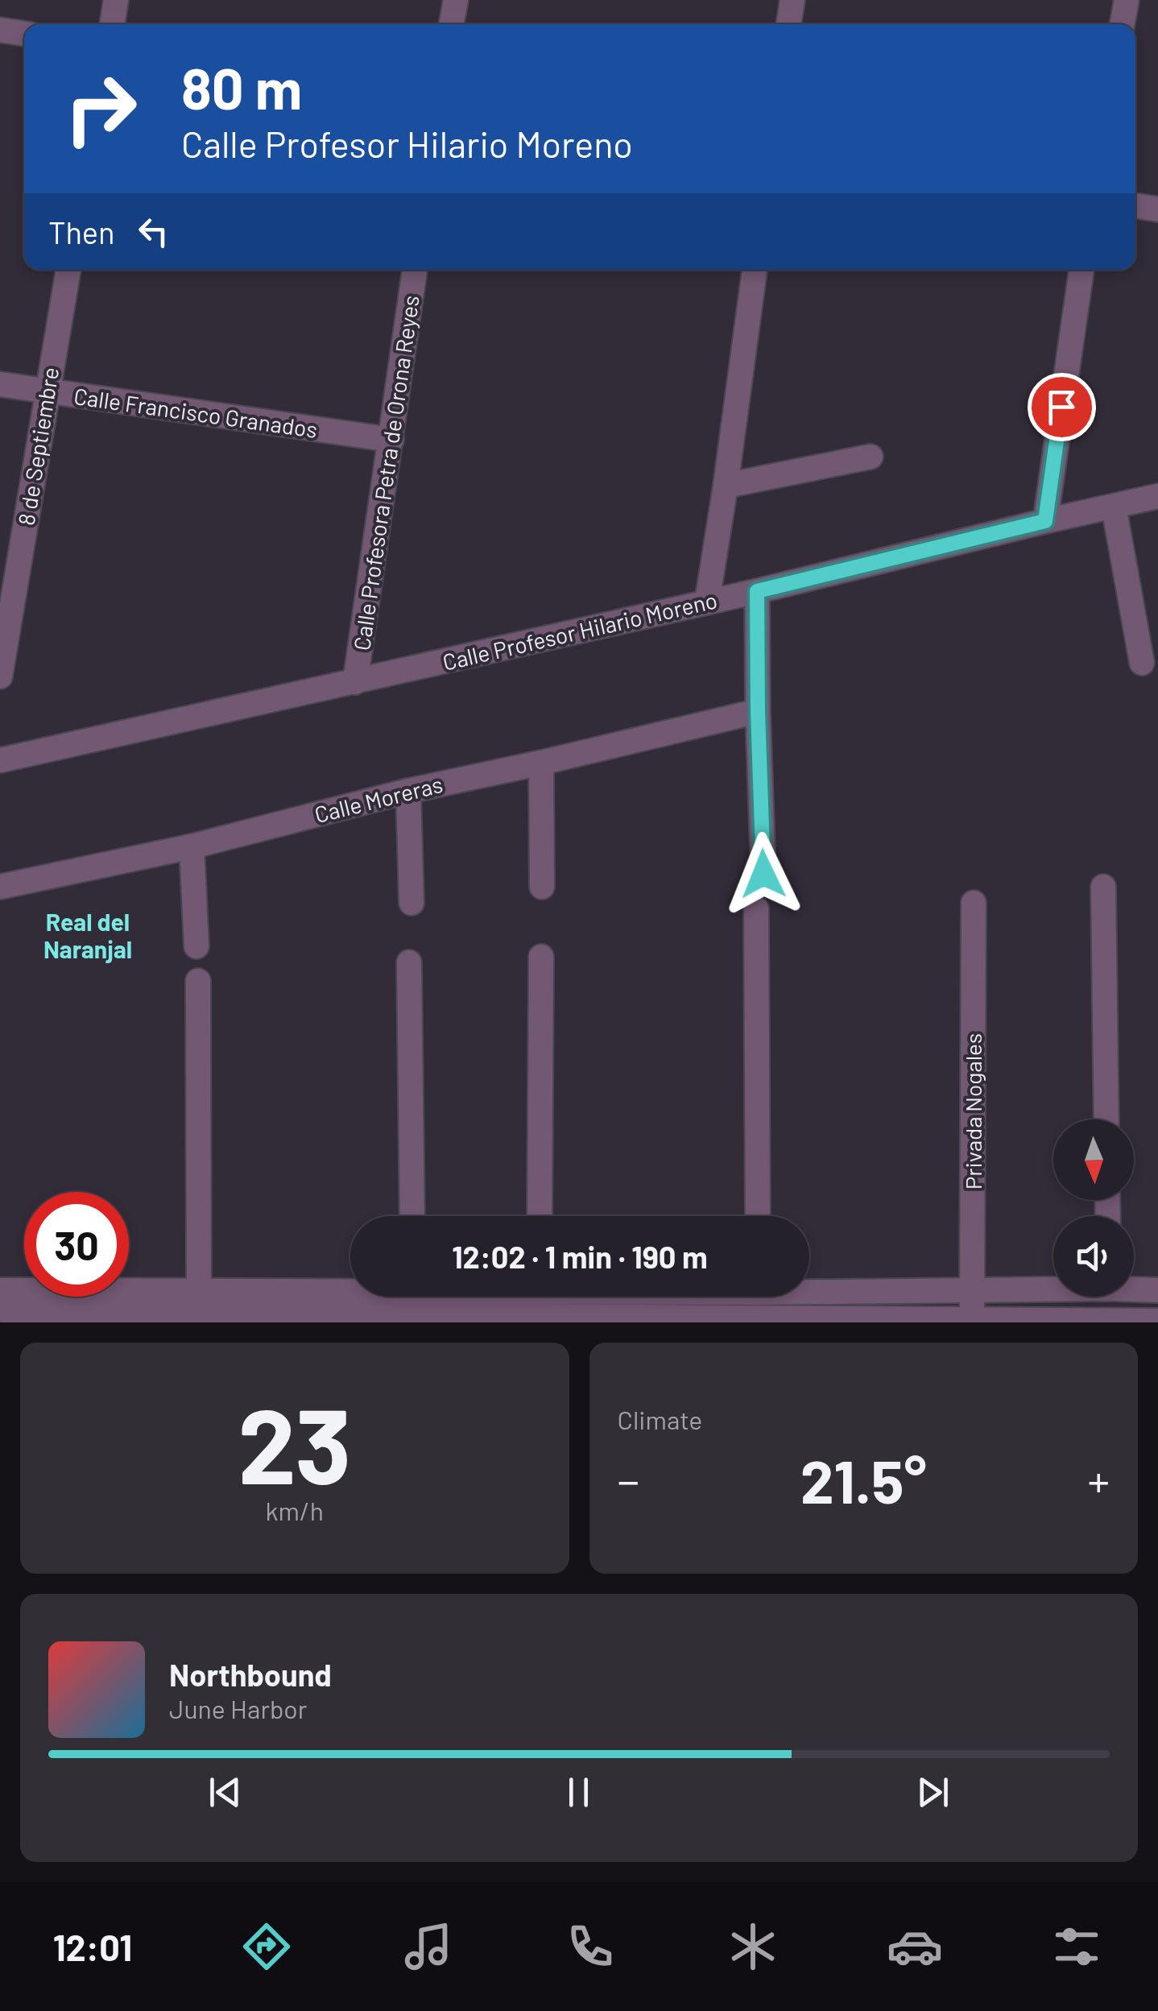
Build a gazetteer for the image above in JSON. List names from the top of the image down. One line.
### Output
{"streets":{"street":["Calle Francisco Granados","8 de Septiembre","Calle Profesora Petra de Orona Reyes","Calle Profesor Hilario Moreno","Calle Moreras","Privada Nogales"]},"crossings":[["Calle Francisco Granados","8 de Septiembre"],["Calle Francisco Granados","Calle Profesora Petra de Orona Reyes"],["Calle Profesora Petra de Orona Reyes","Calle Profesor Hilario Moreno"]],"districts":["Real del Naranjal"],"north":"bottom","page":{"turn":["80 m","Calle Profesor Hilario Moreno"],"then":"Then","limit":"30","trip":"12:02 · 1 min · 190 m","tile":[["23","km/h"],"Climate"],"heat":["−","21.5°","+"],"song":["Northbound","June Harbor"],"tabs":"12:01"}}
